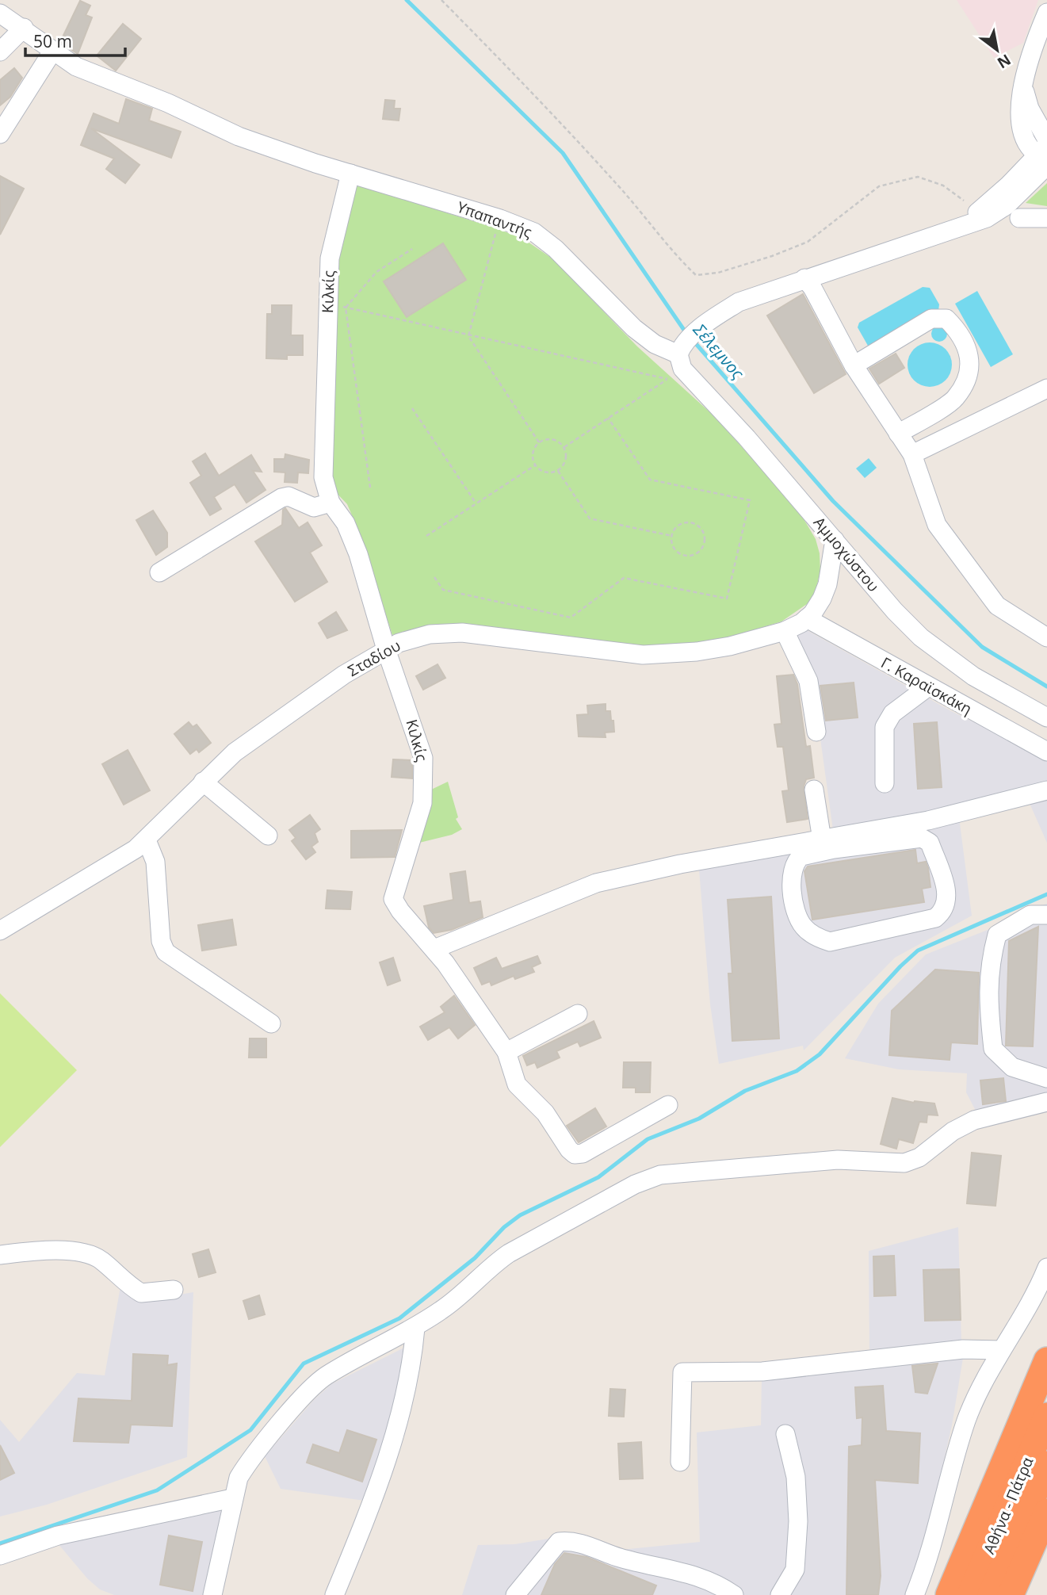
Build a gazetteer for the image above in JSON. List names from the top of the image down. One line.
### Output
{"streets":{"highway":["Αθήνα - Πάτρα"],"street":["Υπαπαντής","Κιλκίς","Αμμοχώστου","Σταδίου","Γ. Καραϊσκάκη"]},"crossings":[["Υπαπαντής","Κιλκίς"],["Υπαπαντής","Αμμοχώστου"],["Κιλκίς","Σταδίου"],["Αμμοχώστου","Σταδίου"],["Σταδίου","Γ. Καραϊσκάκη"]],"water":["Σέλεμνος"],"scale_bar":"50 m","north":"bottom right"}
